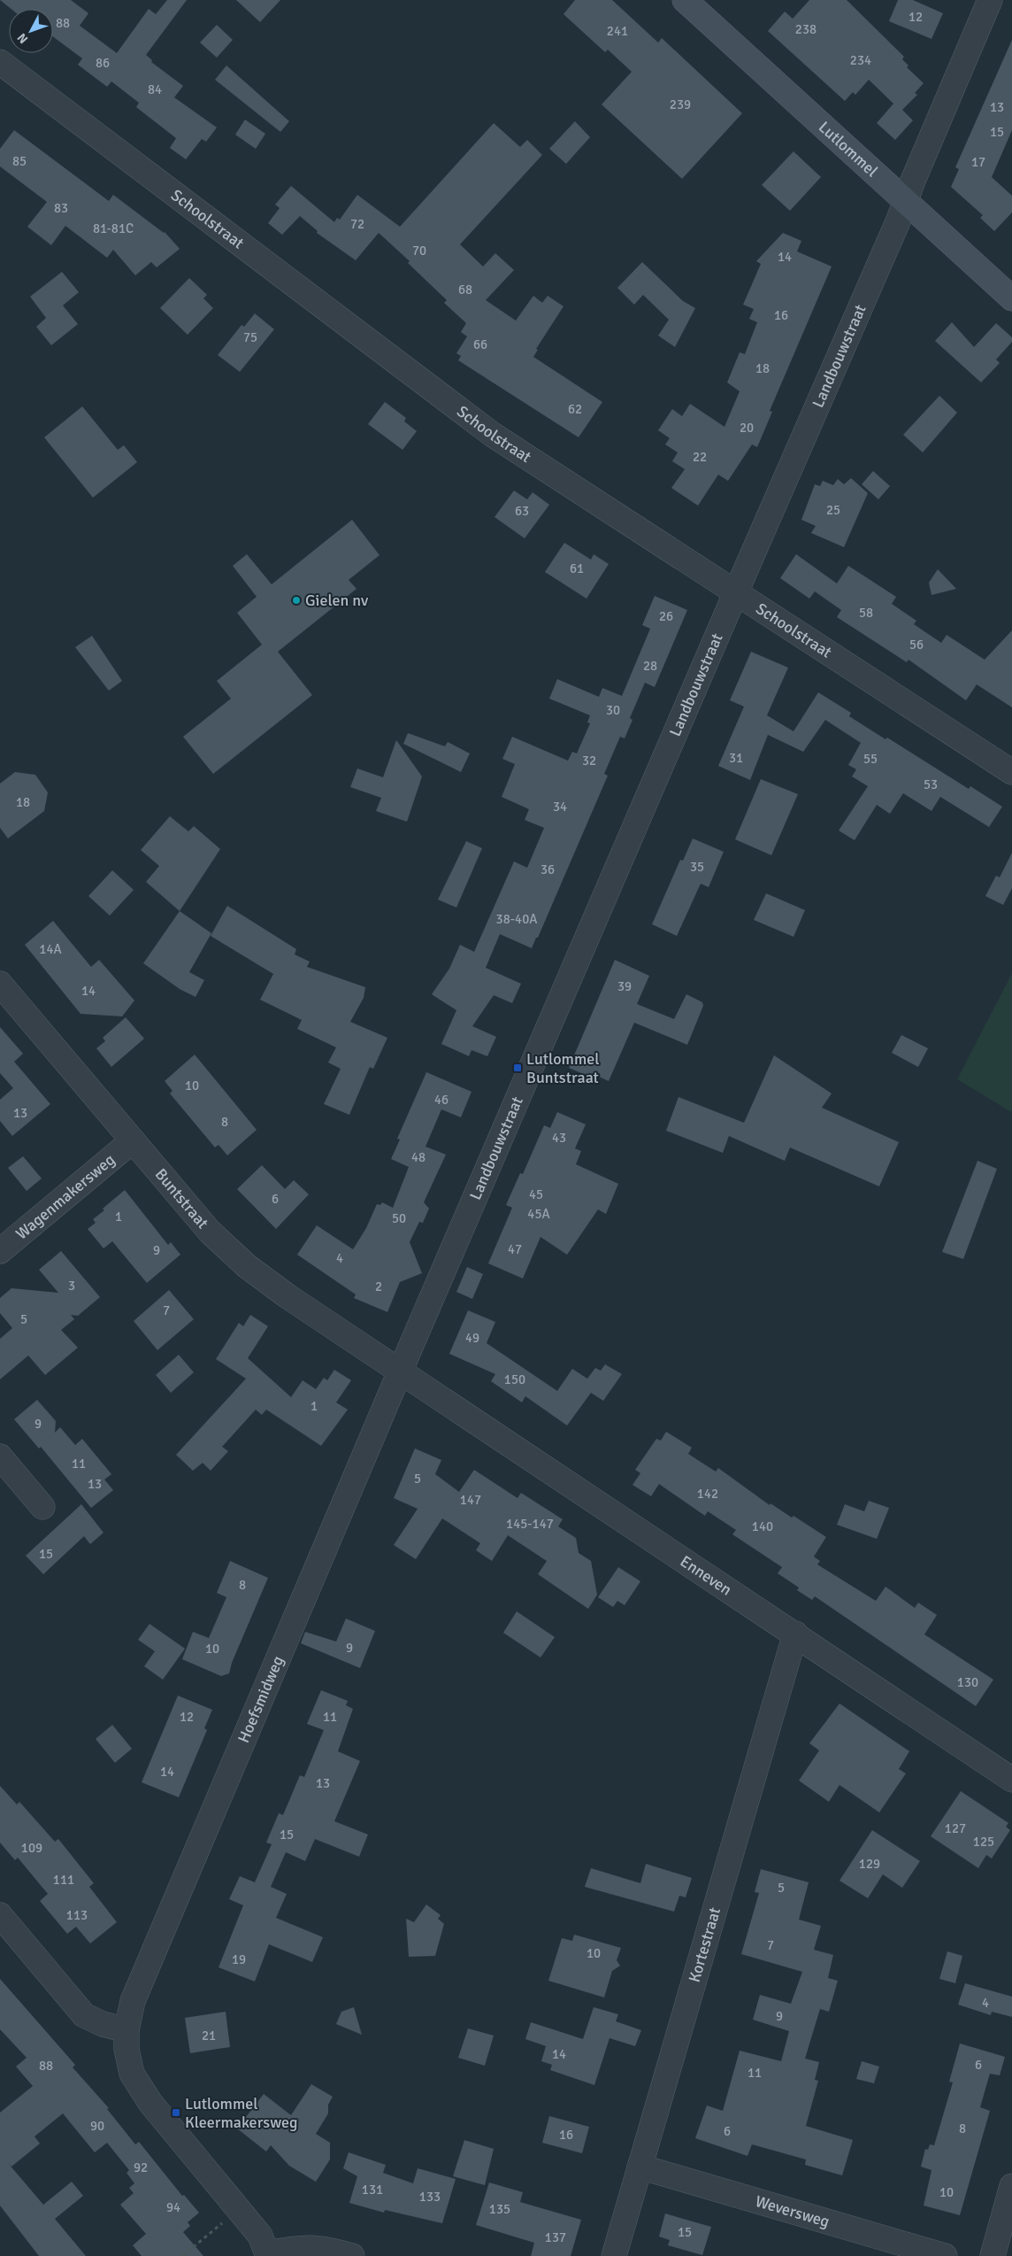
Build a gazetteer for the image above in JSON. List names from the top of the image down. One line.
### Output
{"streets":{"main road":["Lutlommel"],"street":["Schoolstraat","Landbouwstraat","Wagenmakersweg","Buntstraat","Enneven","Hoefsmidweg","Kortestraat","Weversweg"]},"crossings":[["Lutlommel","Landbouwstraat"],["Schoolstraat","Landbouwstraat"],["Landbouwstraat","Buntstraat"],["Landbouwstraat","Enneven"],["Landbouwstraat","Hoefsmidweg"],["Wagenmakersweg","Buntstraat"],["Buntstraat","Enneven"],["Buntstraat","Hoefsmidweg"],["Enneven","Hoefsmidweg"],["Enneven","Kortestraat"],["Kortestraat","Weversweg"]],"places":{"other":["Gielen nv"],"transit":["Lutlommel Buntstraat","Lutlommel Kleermakersweg"]},"house_numbers":["12","88","238","241","234","86","84","239","13","15","85","17","83","72","81-81C","70","14","68","16","75","66","18","62","20","22","25","63","61","58","26","56","28","30","31","55","32","53","18","34","35","36","38-40A","14A","39","14","10","46","13","8","43","48","45","6","45A","1","50","47","9","4","3","2","7","5","49","150","1","9","11","5","13","142","147","145-147","140","15","8","9","10","130","12","11","14","13","127","15","125","109","129","111","5","113","7","10","19","4","9","21","14","6","88","11","90","8","6","16","92","131","10","133","94","135","15","137"],"north":"bottom left"}
